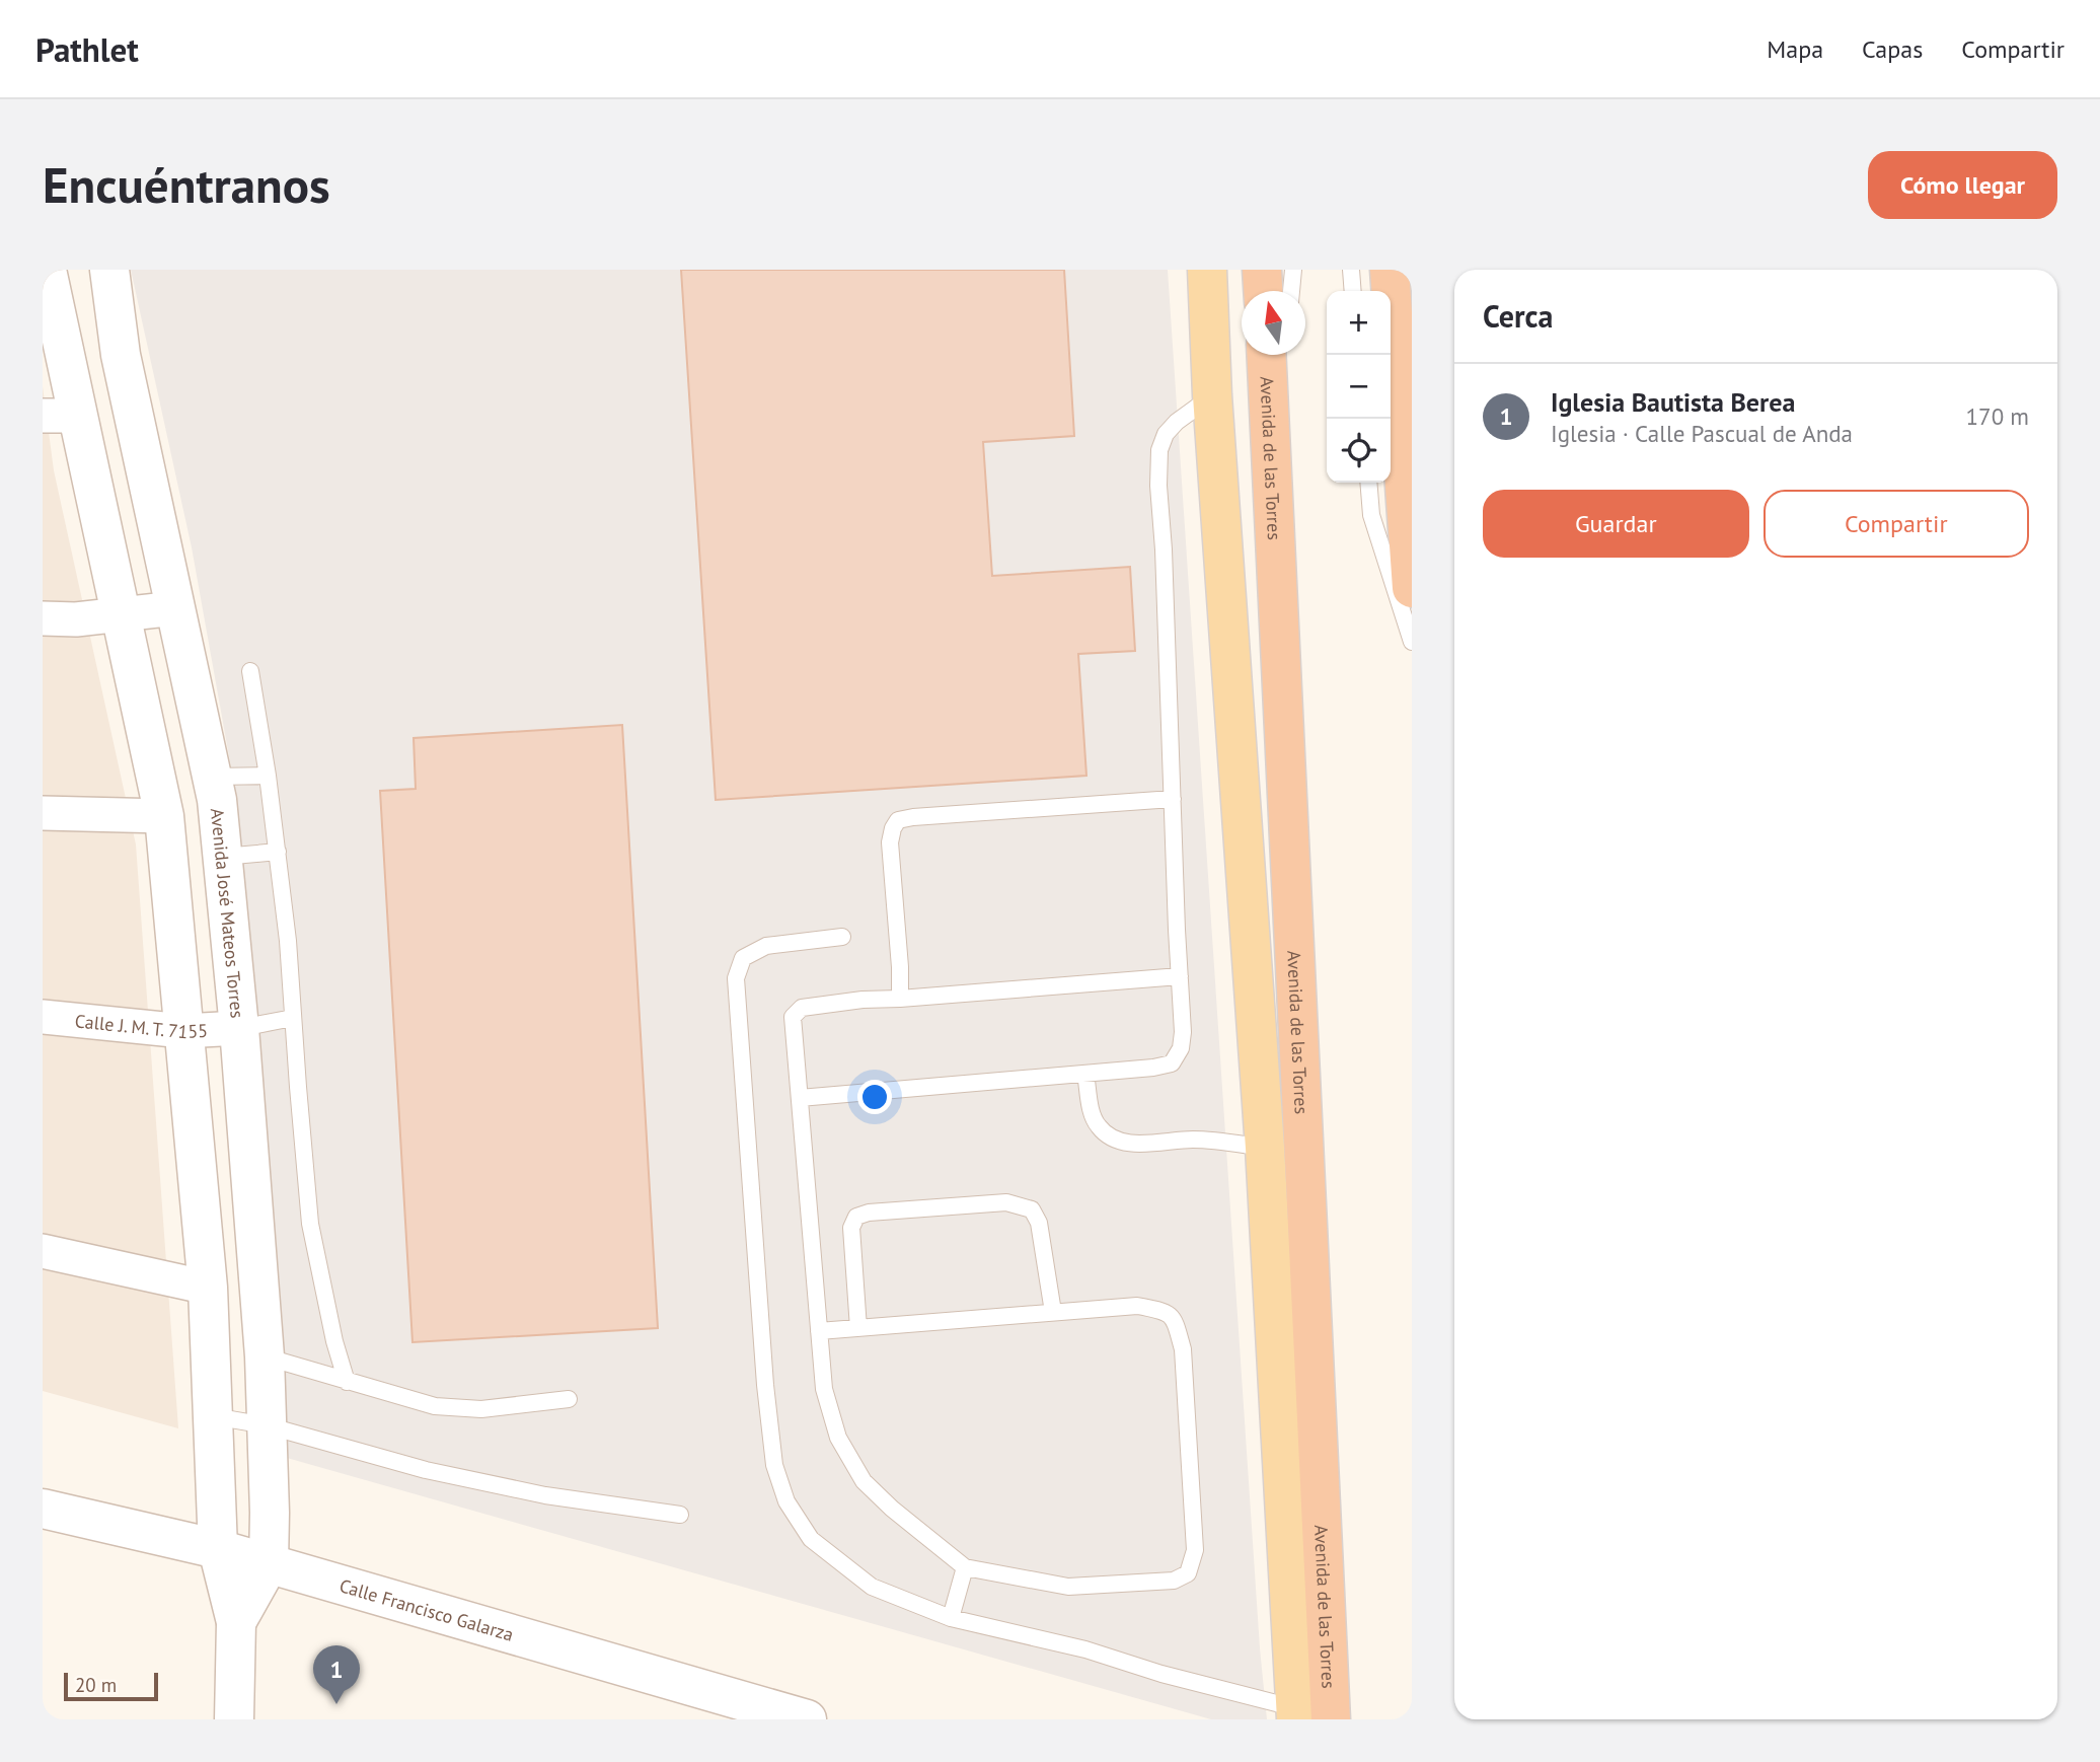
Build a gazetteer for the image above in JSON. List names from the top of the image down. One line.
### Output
{"streets":{"highway":["Avenida de las Torres"],"street":["Avenida José Mateos Torres","Calle J. M. T. 7155","Calle Francisco Galarza"]},"crossings":[["Avenida José Mateos Torres","Calle J. M. T. 7155"],["Avenida José Mateos Torres","Calle Francisco Galarza"]],"scale_bar":"20 m","north":"top","page":{"header":"Pathlet","nav":["Mapa","Capas","Compartir"],"buttons":["Cómo llegar",["Guardar","Compartir"]],"title":"Encuéntranos","heading":"Cerca","map_buttons":["+","−"],"list":[{"mark":"1","name":"Iglesia Bautista Berea","note":"Iglesia · Calle Pascual de Anda","value":"170 m"}],"pins":"1","scale":"20 m"}}
